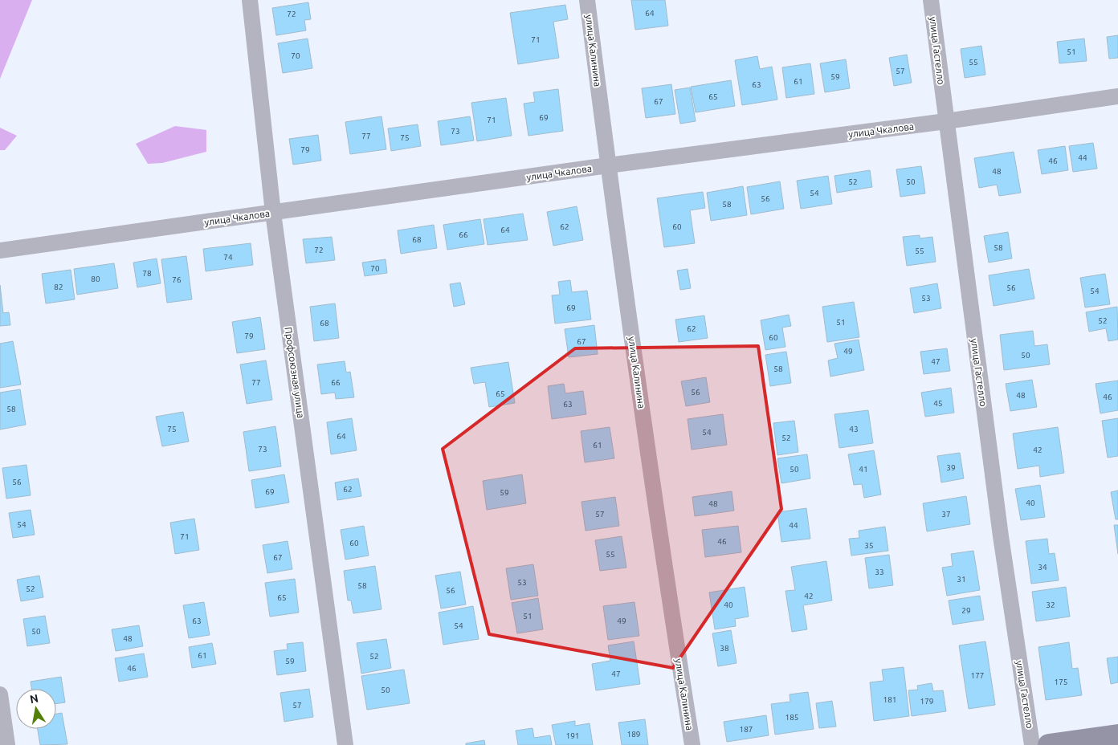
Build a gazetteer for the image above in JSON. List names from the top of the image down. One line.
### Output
{"streets":{"street":["улица Калинина","улица Гастелло","улица Чкалова","Профсоюзная улица"]},"crossings":[["улица Калинина","улица Чкалова"],["улица Гастелло","улица Чкалова"],["улица Чкалова","Профсоюзная улица"]],"house_numbers":["64","72","71","51","70","55","57","59","61","63","65","67","69","71","73","77","75","79","44","46","48","52","50","54","56","58","62","60","64","66","68","58","72","55","74","70","78","80","76","82","56","54","53","69","52","51","68","62","79","60","67","49","50","47","58","77","66","56","65","48","46","45","63","58","75","43","54","64","52","61","73","42","39","50","41","56","62","69","59","40","48","57","37","54","44","71","46","60","35","55","67","34","33","31","53","58","52","56","42","65","40","32","29","51","63","49","54","50","48","38","61","52","59","46","47","177","175","50","181","179","57","185","187","189","191"],"north":"top"}
